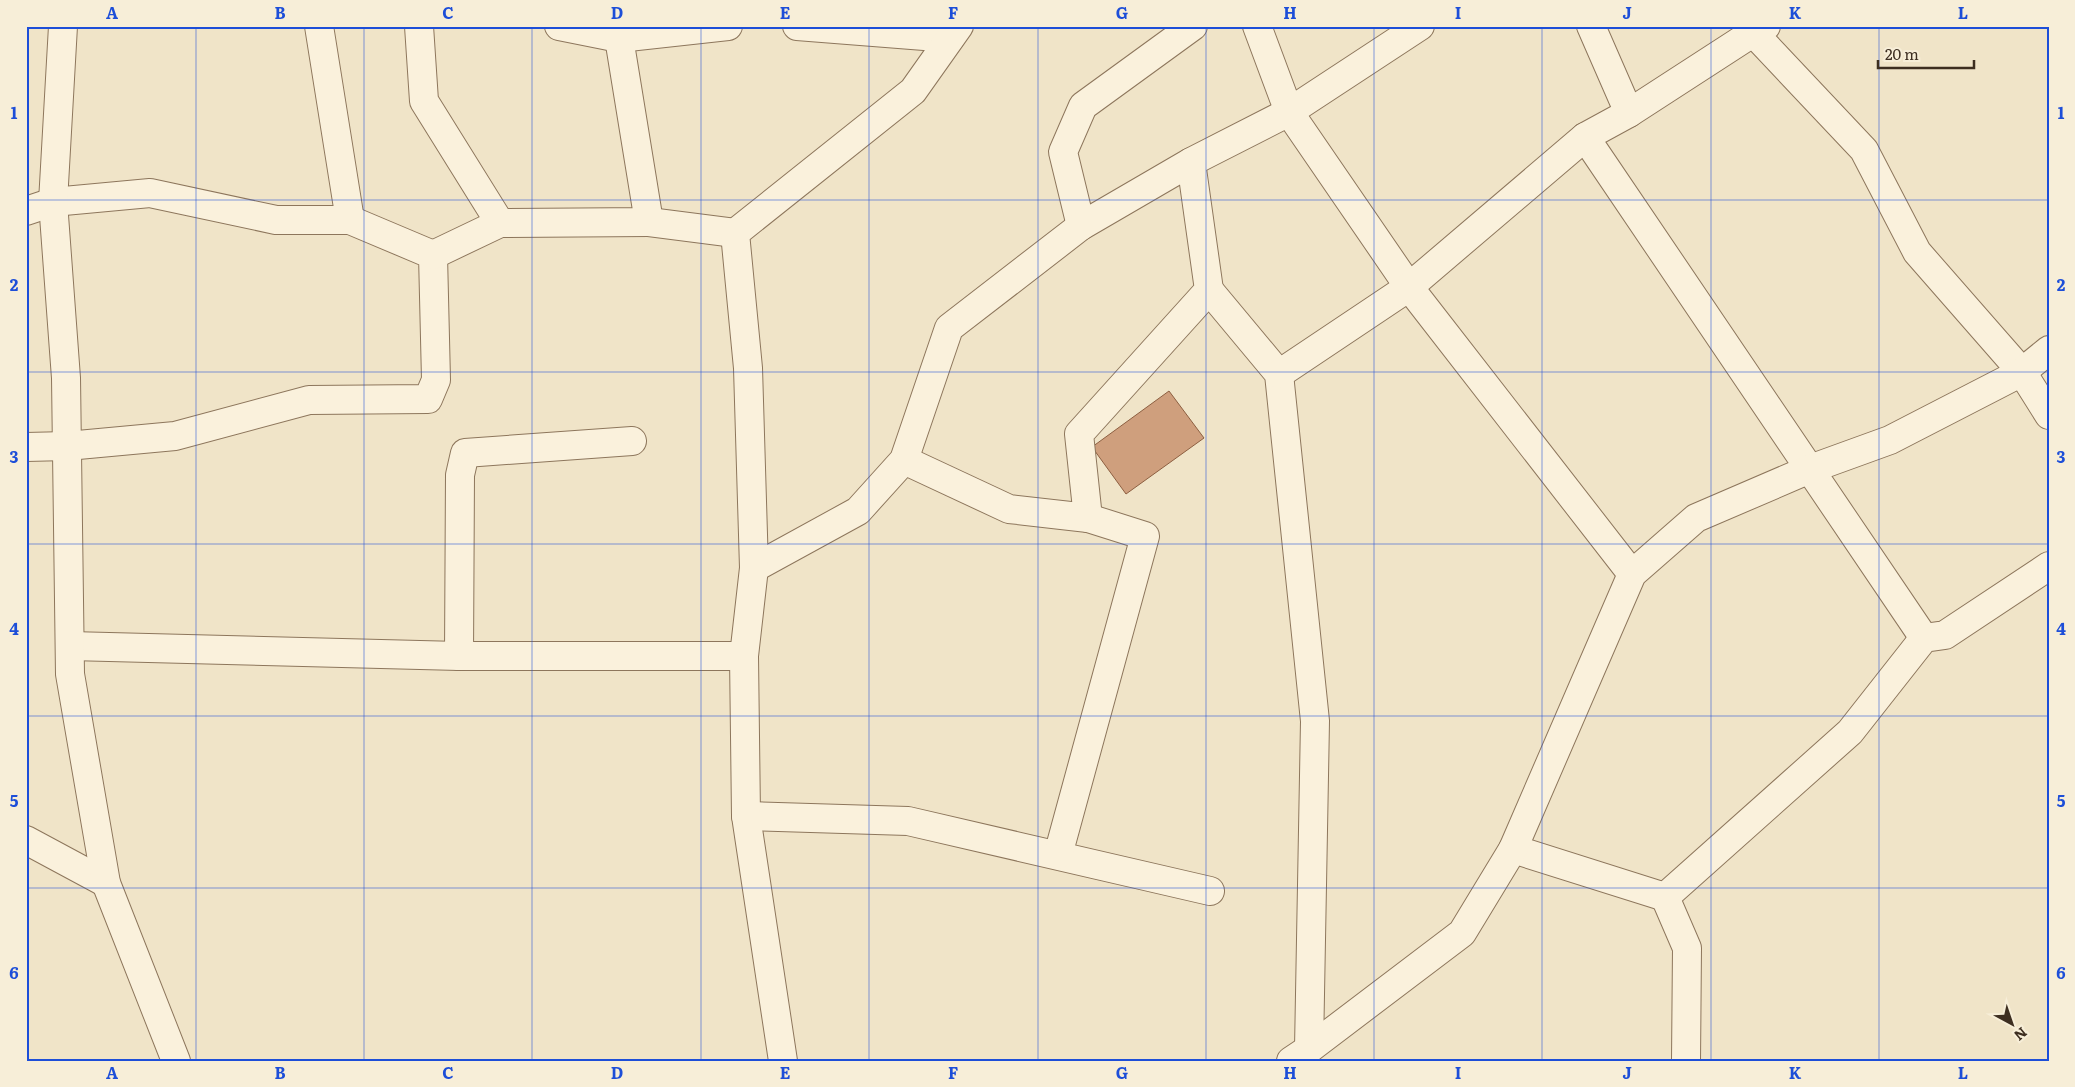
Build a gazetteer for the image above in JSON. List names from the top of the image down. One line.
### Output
{"scale_bar":"20 m","north":"bottom right","grid":{"columns":["A","B","C","D","E","F","G","H","I","J","K","L"],"rows":["1","2","3","4","5","6"]}}
